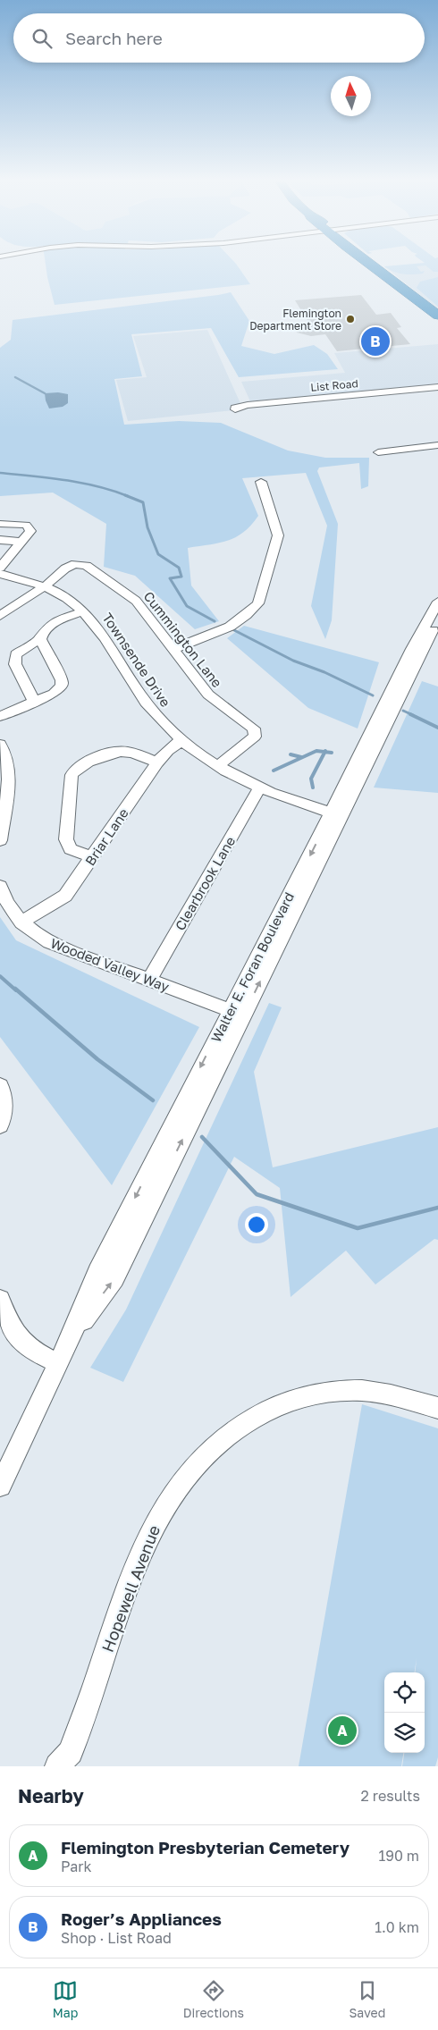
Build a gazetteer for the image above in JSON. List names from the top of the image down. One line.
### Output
{"streets":{"street":["List Road","Cummington Lane","Townsende Drive","Briar Lane","Clearbrook Lane","Wooded Valley Way","Walter E. Foran Boulevard","Hopewell Avenue"]},"crossings":[["Cummington Lane","Townsende Drive"],["Townsende Drive","Briar Lane"],["Townsende Drive","Clearbrook Lane"],["Townsende Drive","Walter E. Foran Boulevard"],["Briar Lane","Wooded Valley Way"],["Clearbrook Lane","Wooded Valley Way"],["Wooded Valley Way","Walter E. Foran Boulevard"]],"places":["Flemington Department Store"],"north":"top","page":{"search":"Search here","pins":["B","A"],"heading":["Nearby","2 results"],"list":[{"mark":"A","name":"Flemington Presbyterian Cemetery","note":"Park","value":"190 m"},{"mark":"B","name":"Roger’s Appliances","note":"Shop · List Road","value":"1.0 km"}],"nav":["Map","Directions","Saved"]}}
